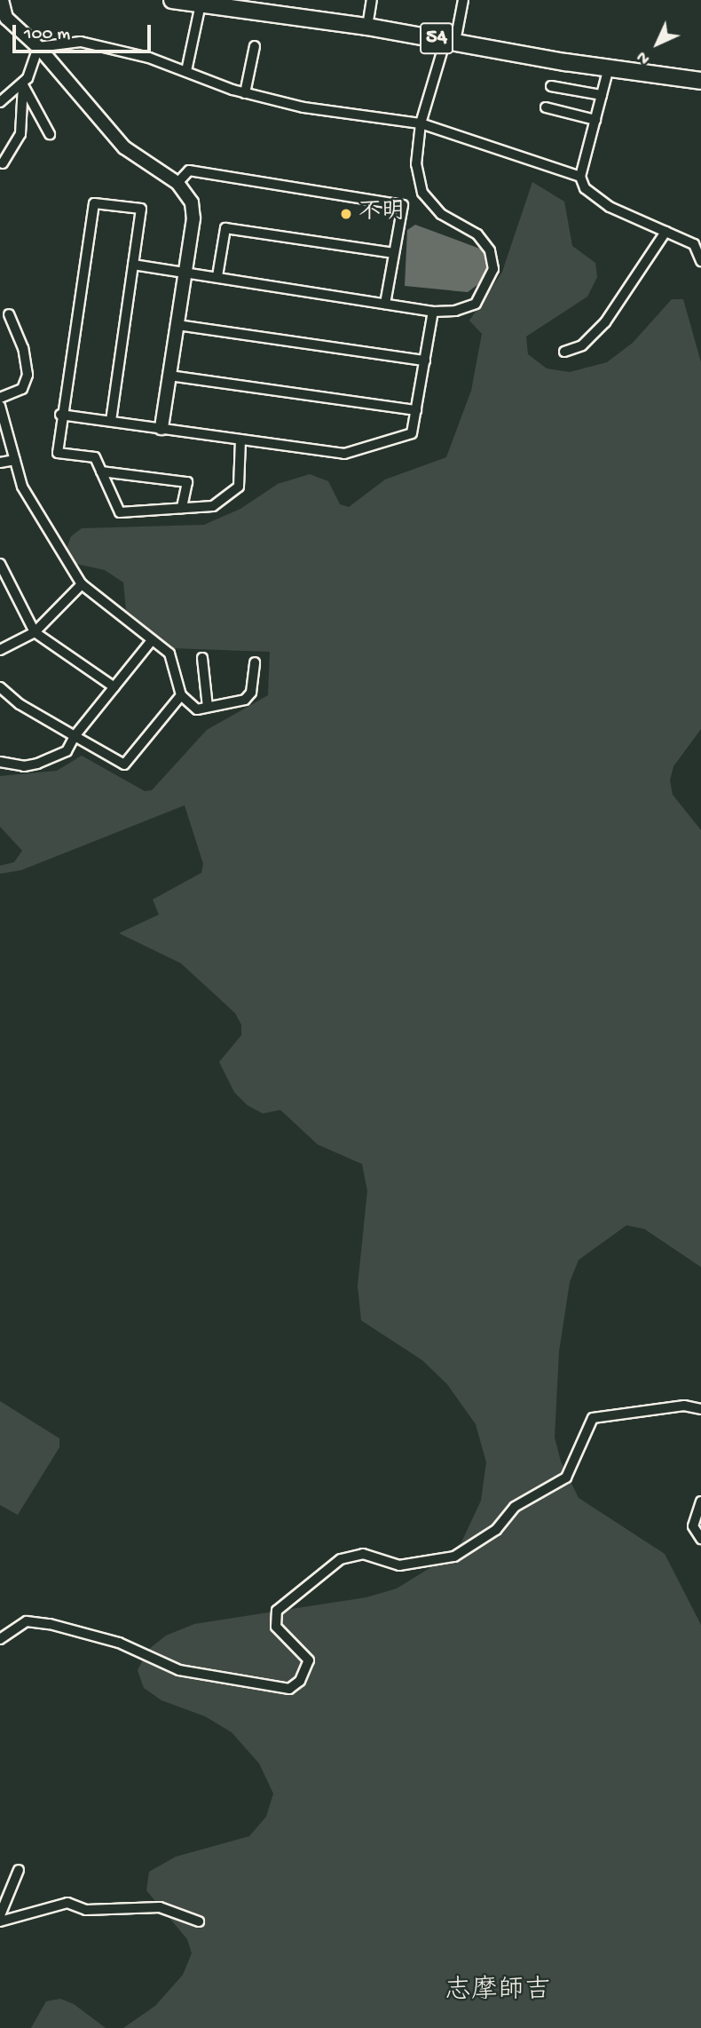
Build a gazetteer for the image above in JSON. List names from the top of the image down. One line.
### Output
{"streets":{"main road":["54"]},"districts":["志摩師吉"],"places":["不明"],"scale_bar":"100 m","north":"bottom left"}
